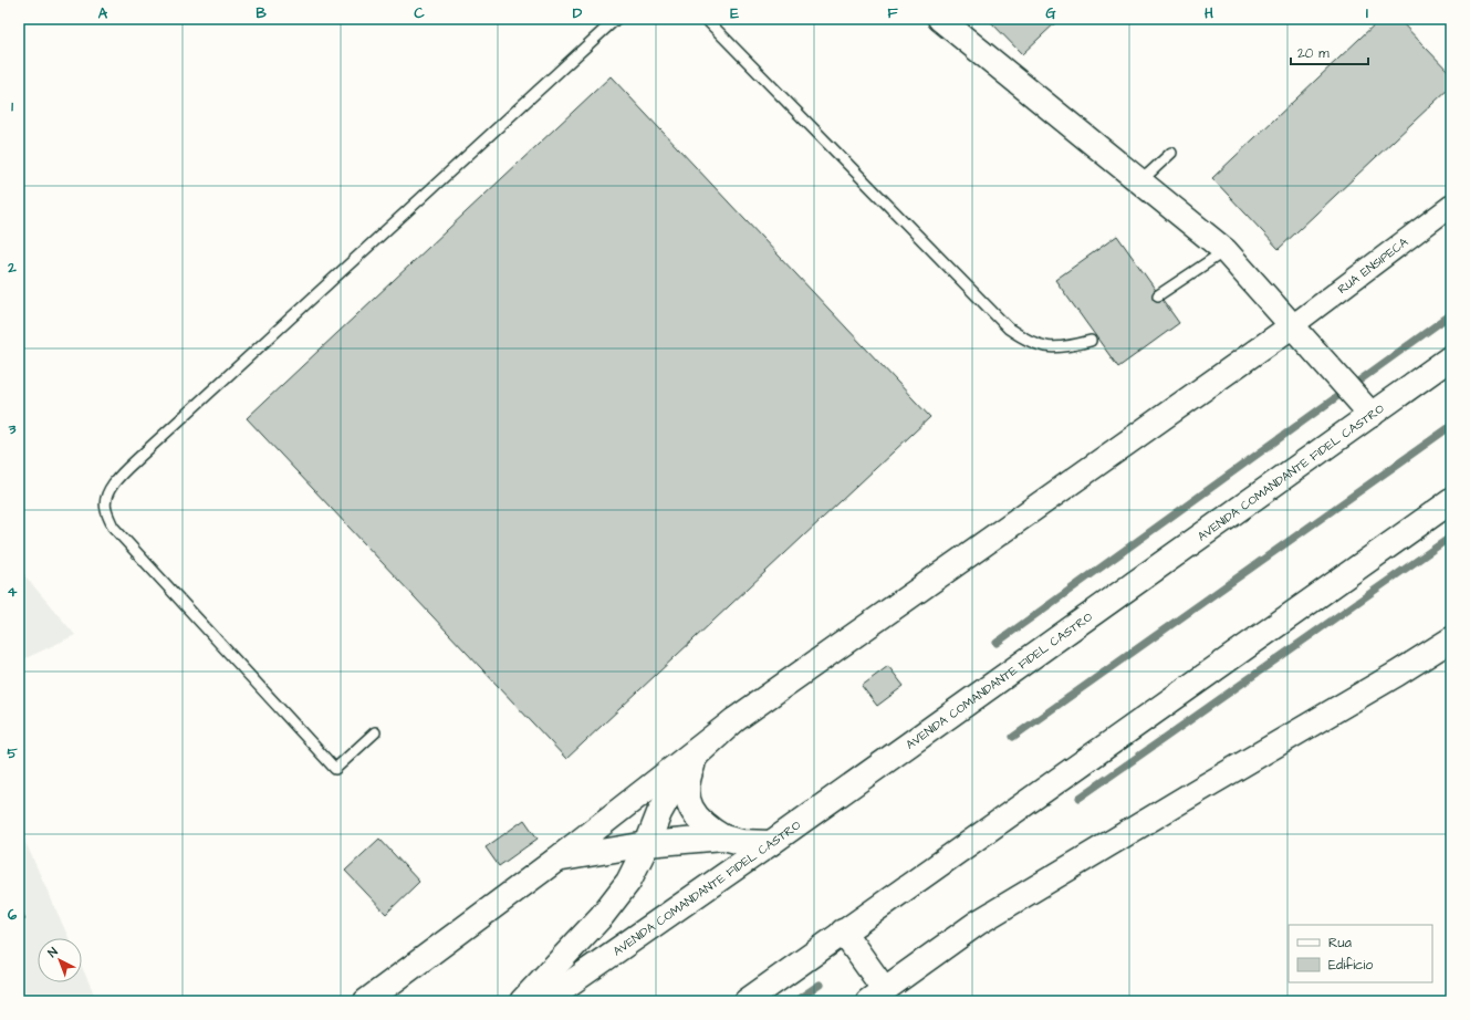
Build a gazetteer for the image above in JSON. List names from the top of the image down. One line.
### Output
{"streets":{"main road":["AVENIDA COMANDANTE FIDEL CASTRO"],"street":["RUA ENSIPECA"]},"legend":["Rua","Edifício"],"scale_bar":"20 m","north":"top left","grid":{"columns":["A","B","C","D","E","F","G","H","I"],"rows":["1","2","3","4","5","6"]}}
